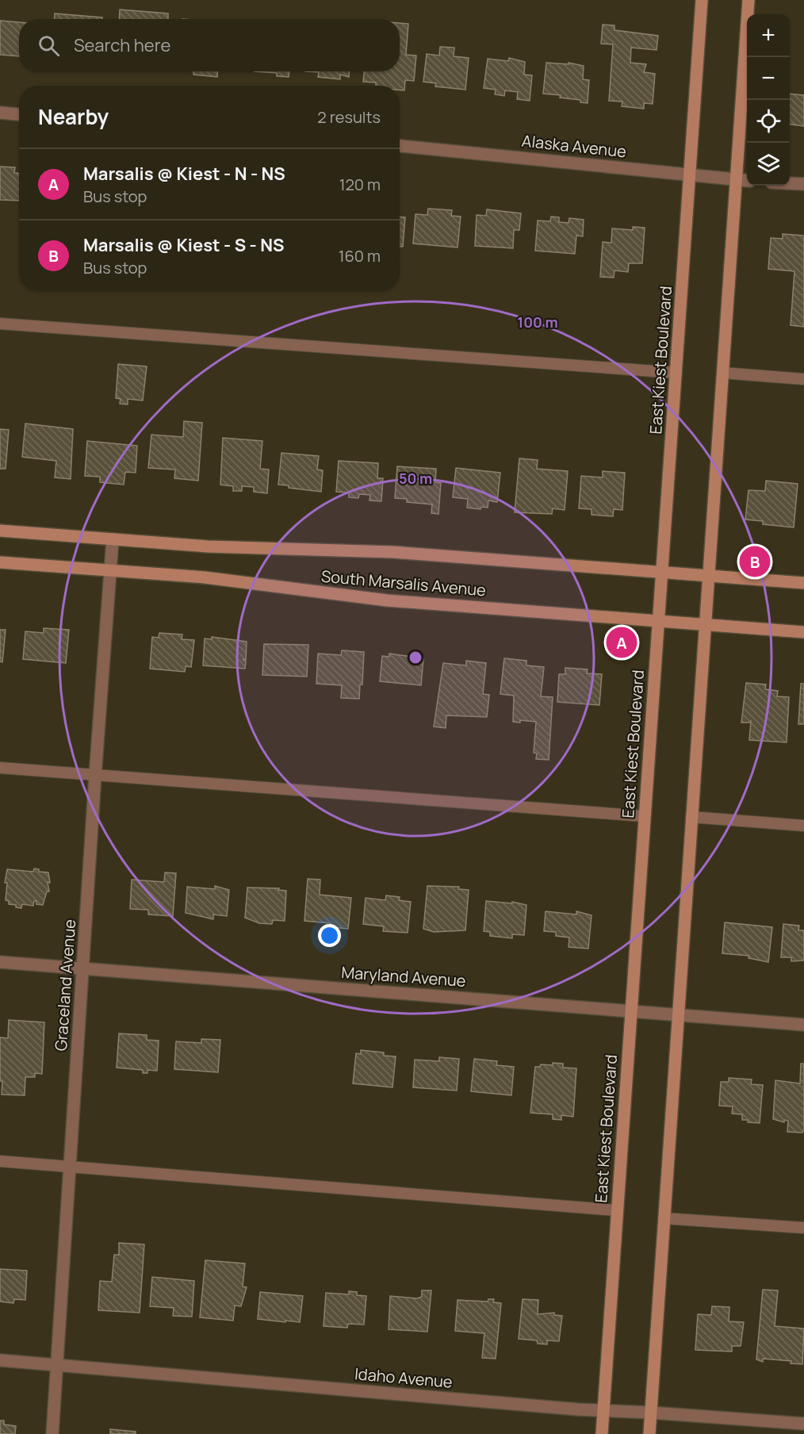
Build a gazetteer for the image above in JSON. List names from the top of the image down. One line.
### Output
{"streets":{"main road":["East Kiest Boulevard","South Marsalis Avenue"],"street":["Alaska Avenue","Maryland Avenue","Graceland Avenue","Idaho Avenue"]},"crossings":[["Alaska Avenue","East Kiest Boulevard"],["East Kiest Boulevard","South Marsalis Avenue"],["East Kiest Boulevard","Maryland Avenue"],["East Kiest Boulevard","Idaho Avenue"],["South Marsalis Avenue","Graceland Avenue"],["Maryland Avenue","Graceland Avenue"],["Graceland Avenue","Idaho Avenue"]],"page":{"map_buttons":["+","−"],"search":"Search here","heading":["Nearby","2 results"],"list":[{"mark":"A","name":"Marsalis @ Kiest - N - NS","note":"Bus stop","value":"120 m"},{"mark":"B","name":"Marsalis @ Kiest - S - NS","note":"Bus stop","value":"160 m"}],"pins":["B","A"]},"rings":["100 m","50 m"]}
